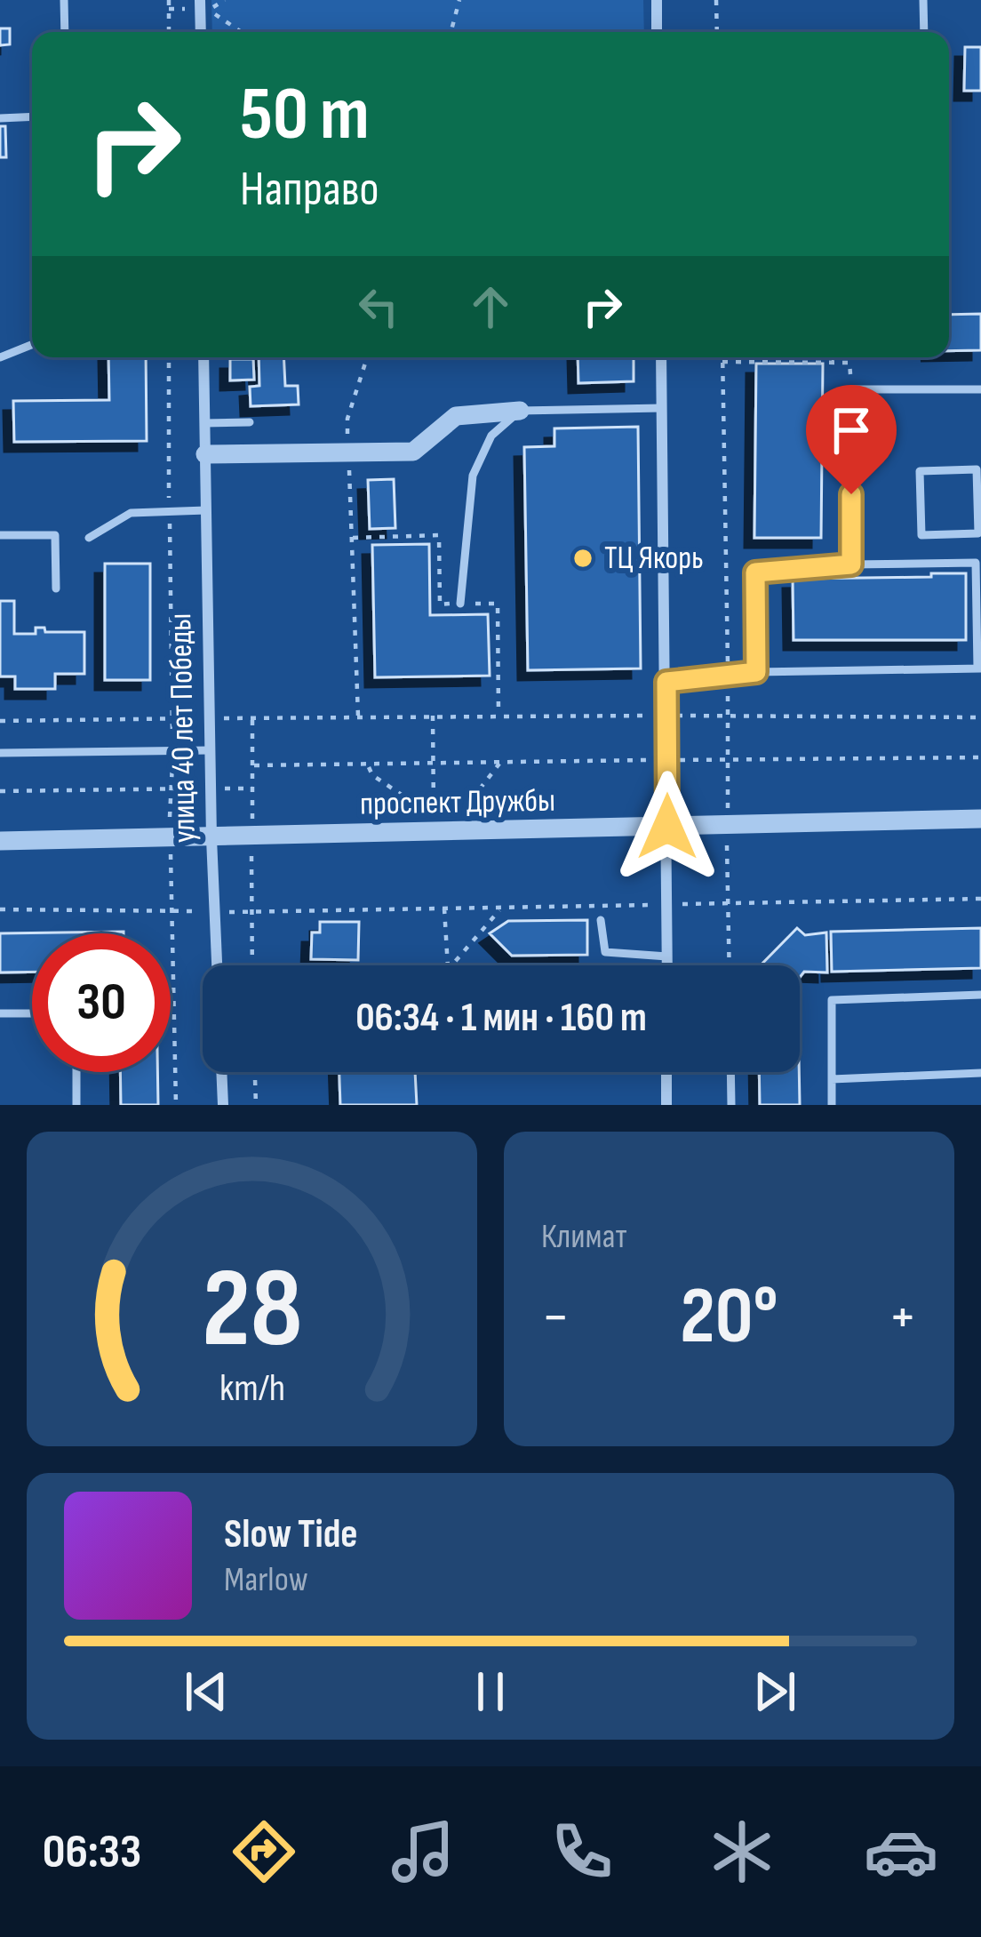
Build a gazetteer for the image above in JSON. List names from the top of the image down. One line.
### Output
{"streets":{"street":["улица 40 лет Победы","проспект Дружбы"]},"crossings":[["улица 40 лет Победы","проспект Дружбы"]],"places":["ТЦ Якорь"],"page":{"turn":["50 m","Направо"],"limit":"30","trip":"06:34 · 1 мин · 160 m","tile":"Климат","heat":["−","20°","+"],"song":["Slow Tide","Marlow"],"tabs":"06:33","gauge":["28","km/h"]}}
